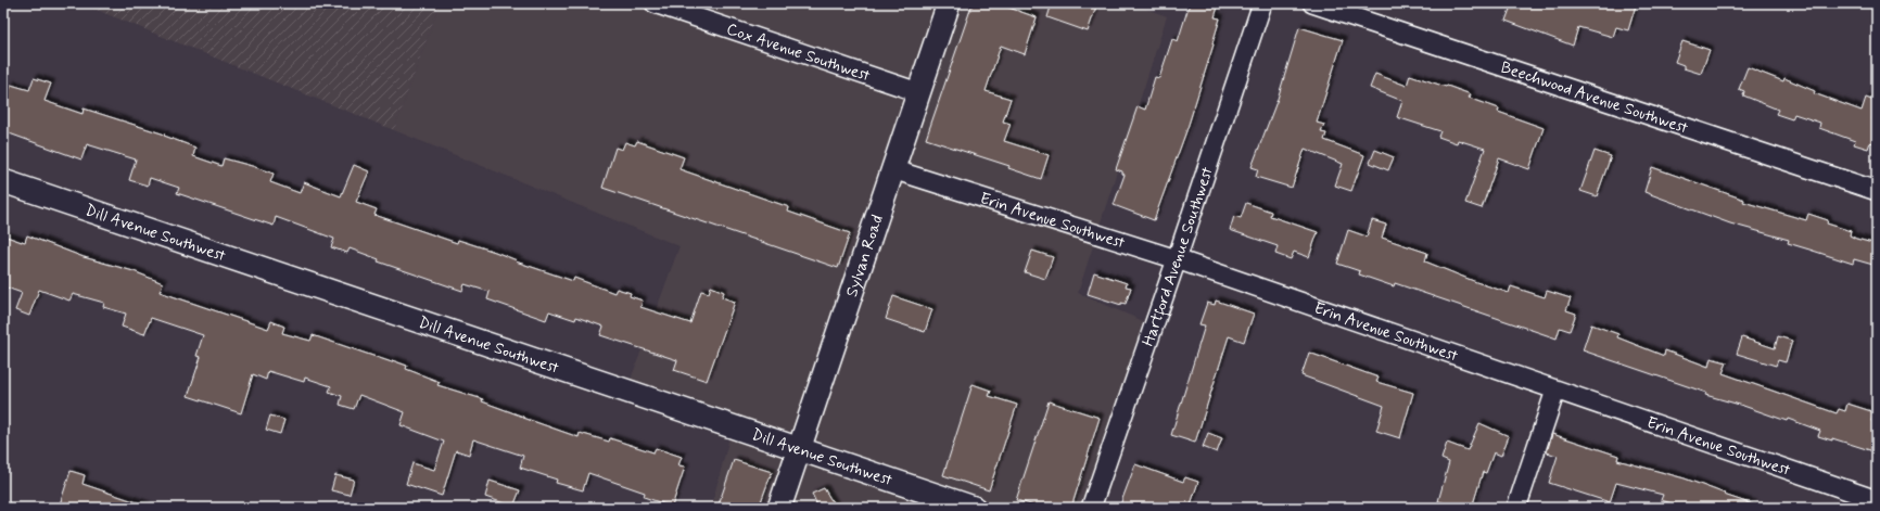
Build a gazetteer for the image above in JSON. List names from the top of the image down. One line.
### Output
{"streets":{"main road":["Dill Avenue Southwest","Sylvan Road"],"street":["Cox Avenue Southwest","Beechwood Avenue Southwest","Erin Avenue Southwest","Hartford Avenue Southwest"]},"crossings":[["Cox Avenue Southwest","Sylvan Road"],["Erin Avenue Southwest","Sylvan Road"],["Erin Avenue Southwest","Hartford Avenue Southwest"],["Dill Avenue Southwest","Sylvan Road"]]}
